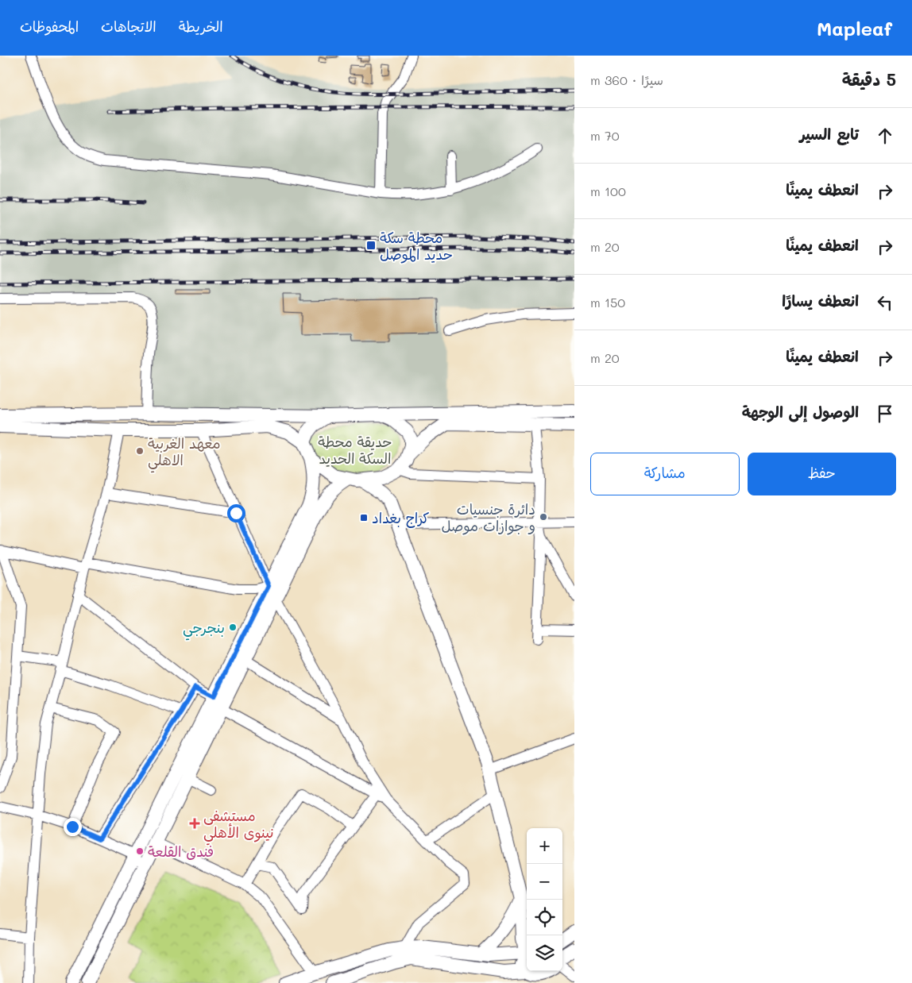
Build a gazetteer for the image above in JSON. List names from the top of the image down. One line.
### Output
{"parks":["حديقة محطة السكة الحديد"],"places":{"transit":["محطة سكة حديد الموصل","كراج بغداد"],"other":["معهد الغربية الاهلي","دائرة جنسيات و جوازات موصل","بنجرجي","فندق القلعة"],"health":["مستشفى نينوى الأهلي"]},"page":{"header":"Mapleaf","nav":["الخريطة","الاتجاهات","المحفوظات"],"heading":["5 دقيقة","سيرًا · 360 m"],"list":[["تابع السير","70 m"],["انعطف يمينًا","100 m"],["انعطف يمينًا","20 m"],["انعطف يسارًا","150 m"],["انعطف يمينًا","20 m"],"الوصول إلى الوجهة"],"buttons":["حفظ","مشاركة"],"map_buttons":["+","−"]}}
